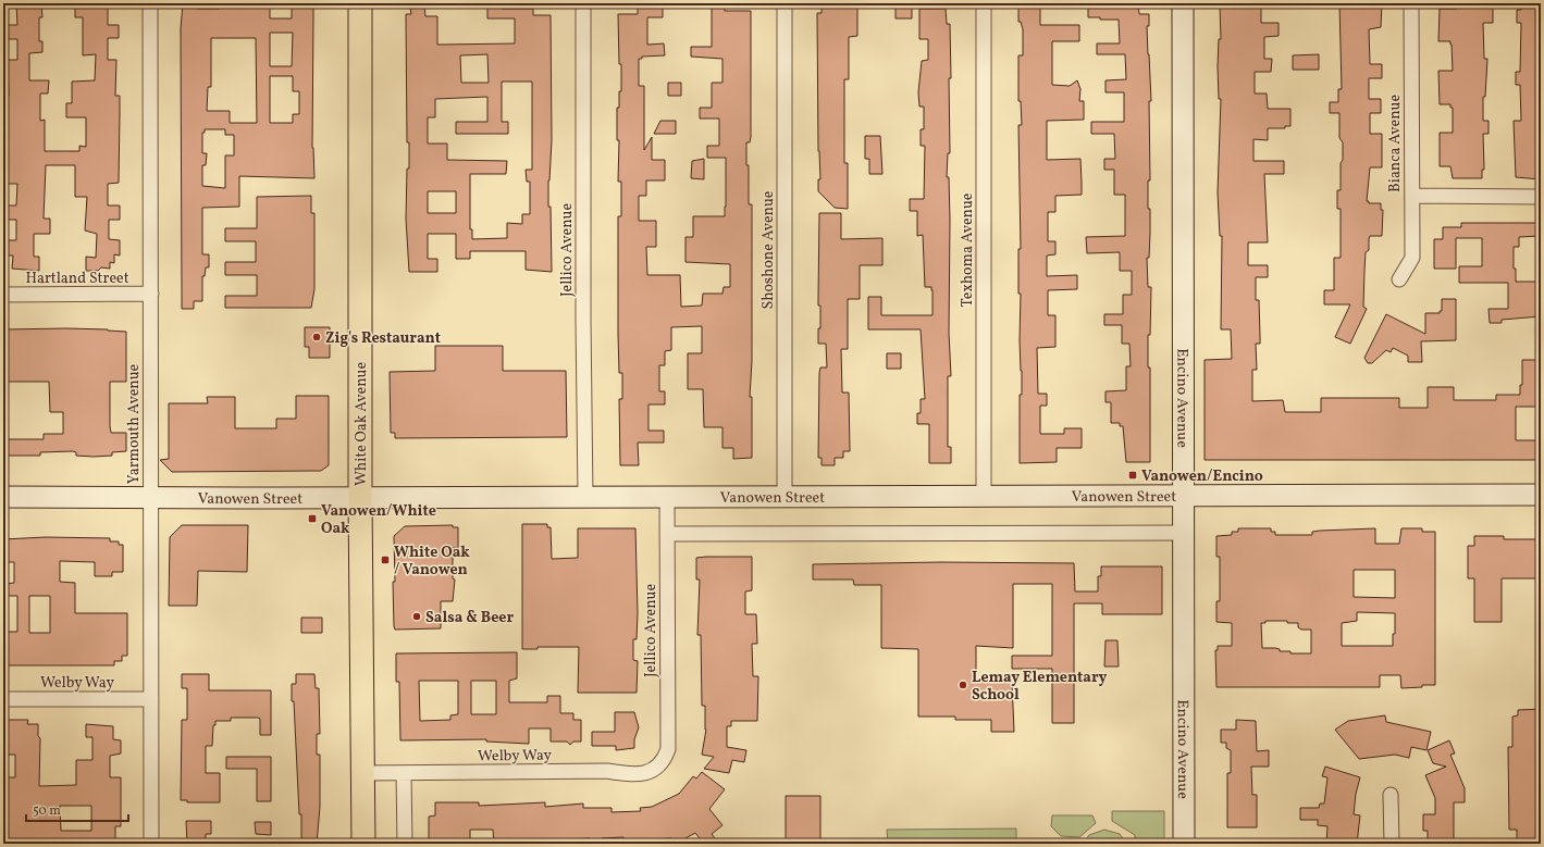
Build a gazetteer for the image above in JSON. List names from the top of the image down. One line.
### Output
{"streets":{"main road":["Encino Avenue","White Oak Avenue","Vanowen Street"],"street":["Bianca Avenue","Jellico Avenue","Shoshone Avenue","Texhoma Avenue","Hartland Street","Yarmouth Avenue","Welby Way"]},"crossings":[["Jellico Avenue","Vanowen Street"],["Jellico Avenue","Welby Way"],["Shoshone Avenue","Vanowen Street"],["Texhoma Avenue","Vanowen Street"],["Hartland Street","Yarmouth Avenue"],["Encino Avenue","Vanowen Street"],["Yarmouth Avenue","Vanowen Street"],["Yarmouth Avenue","Welby Way"],["White Oak Avenue","Vanowen Street"],["White Oak Avenue","Welby Way"]],"places":{"other":["Zig's Restaurant","Salsa & Beer","Lemay Elementary School"],"transit":["Vanowen/Encino","Vanowen/White Oak","White Oak / Vanowen"]},"scale_bar":"50 m"}
